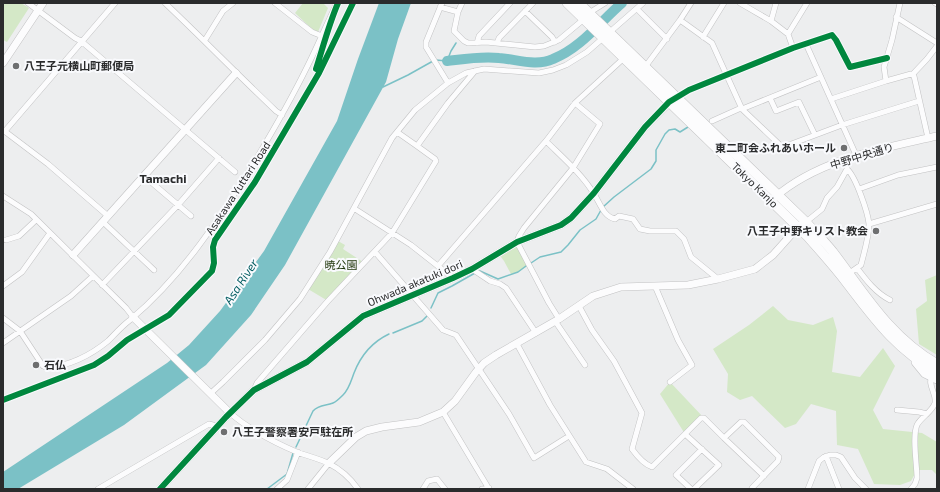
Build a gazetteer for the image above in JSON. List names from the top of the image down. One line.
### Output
{"streets":{"highway":["Tokyo Kanjo"],"street":["中野中央通り","Ohwada akatuki dori"],"cycle path":["Asakawa Yuttari Road"]},"crossings":[["中野中央通り","Tokyo Kanjo"],["Tokyo Kanjo","Ohwada akatuki dori"]],"districts":["Tamachi"],"water":["Asa River"],"parks":["暁公園"],"places":["八王子元横山町郵便局","東二町会ふれあいホール","八王子中野キリスト教会","石仏","八王子警察署安戸駐在所"]}
